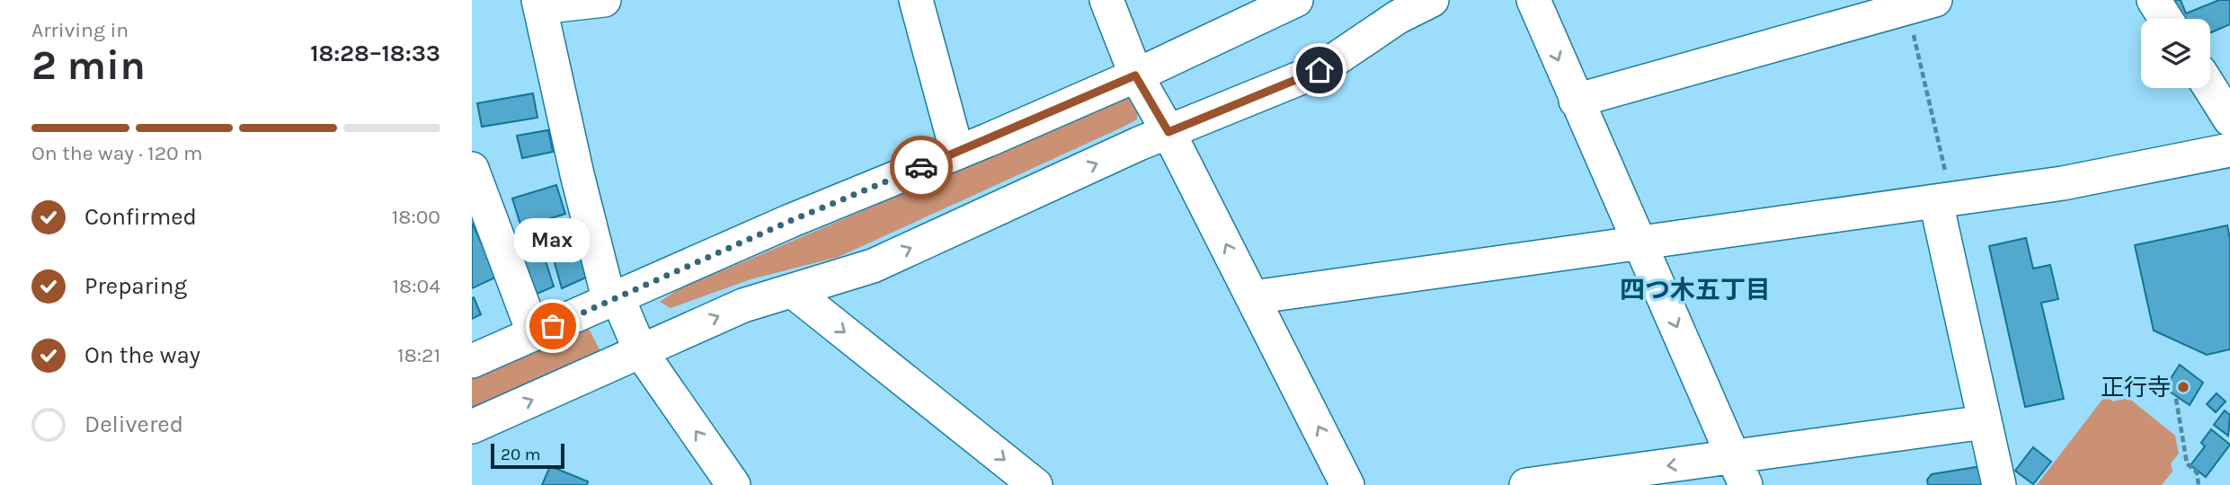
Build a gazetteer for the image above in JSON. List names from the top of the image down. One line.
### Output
{"districts":["四つ木五丁目"],"places":["Max","正行寺"],"scale_bar":"20 m","page":{"heading":["2 min","Arriving in","18:28–18:33"],"bar":"On the way · 120 m","list":[["Confirmed","18:00"],["Preparing","18:04"],["On the way","18:21"],"Delivered"],"bubble":"Max","scale":"20 m"}}
